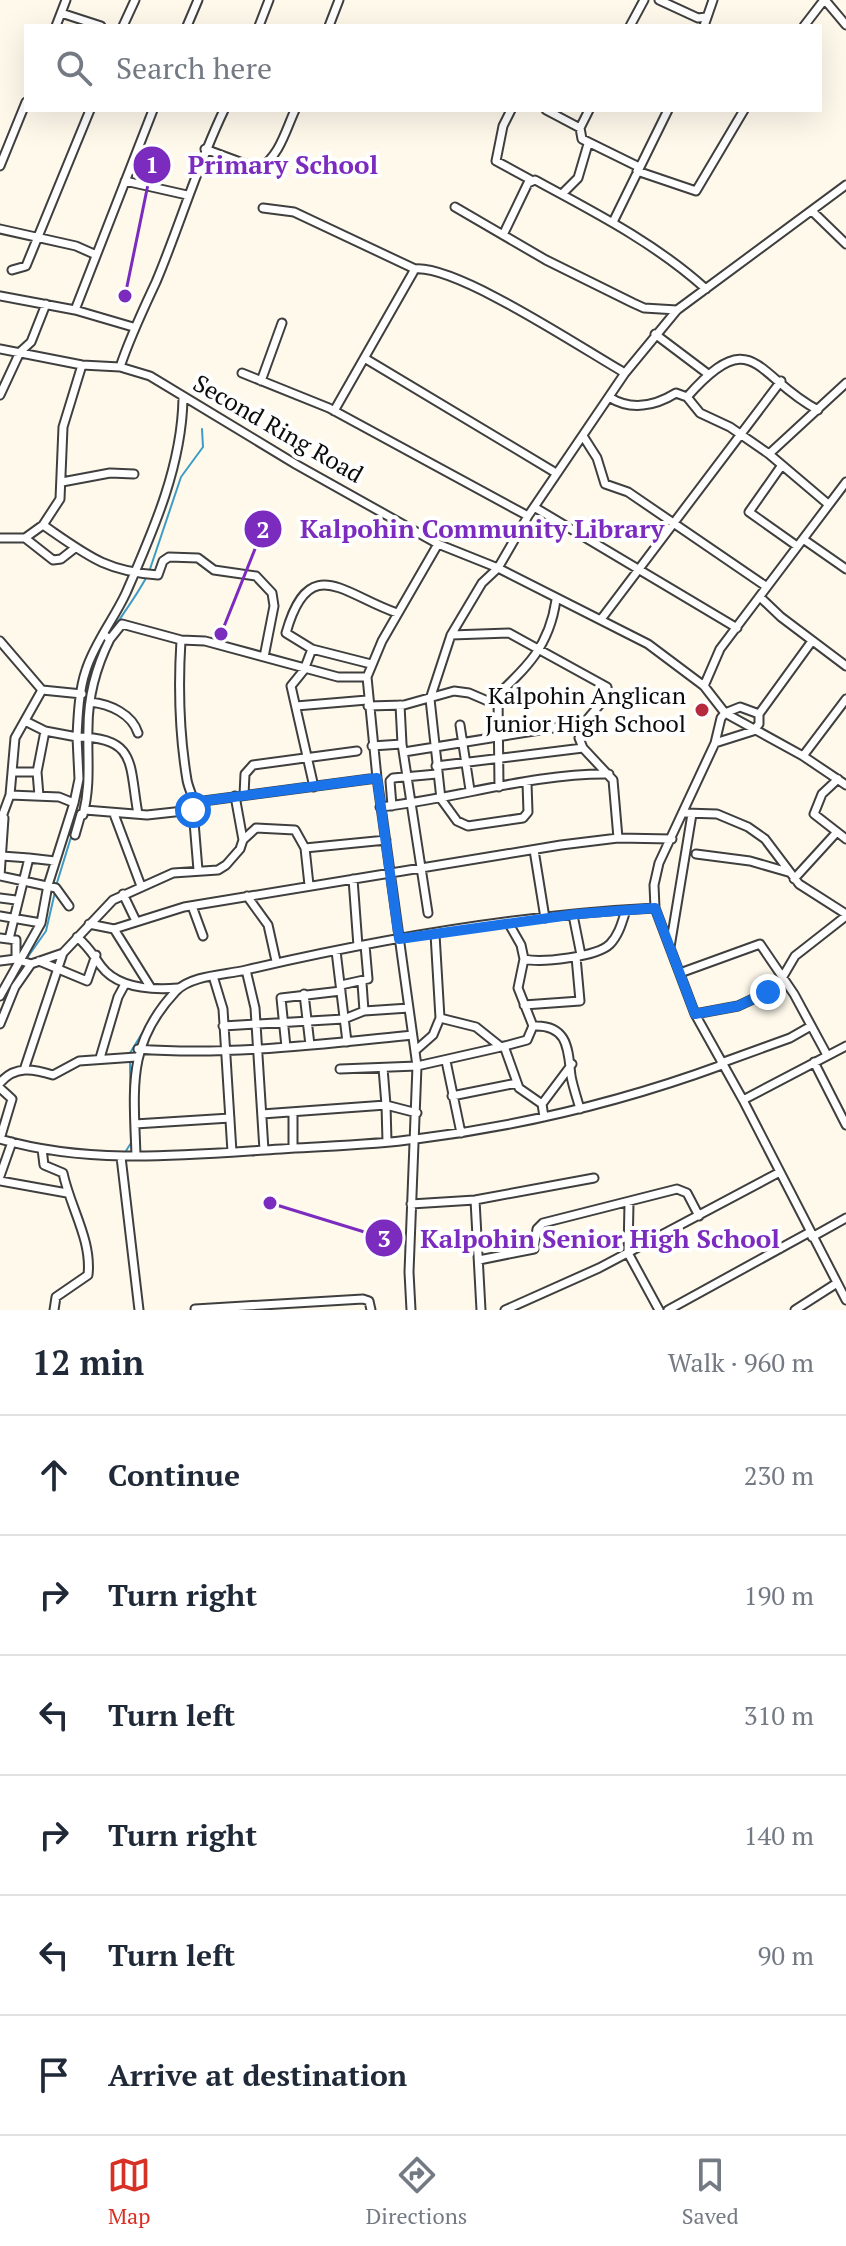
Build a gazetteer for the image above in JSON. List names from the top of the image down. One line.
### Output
{"streets":{"street":["Second Ring Road"]},"places":["Primary School","Kalpohin Community Library","Kalpohin Anglican Junior High School","Kalpohin Senior High School"],"page":{"search":"Search here","heading":["12 min","Walk · 960 m"],"list":[["Continue","230 m"],["Turn right","190 m"],["Turn left","310 m"],["Turn right","140 m"],["Turn left","90 m"],"Arrive at destination"],"nav":["Map","Directions","Saved"]}}
